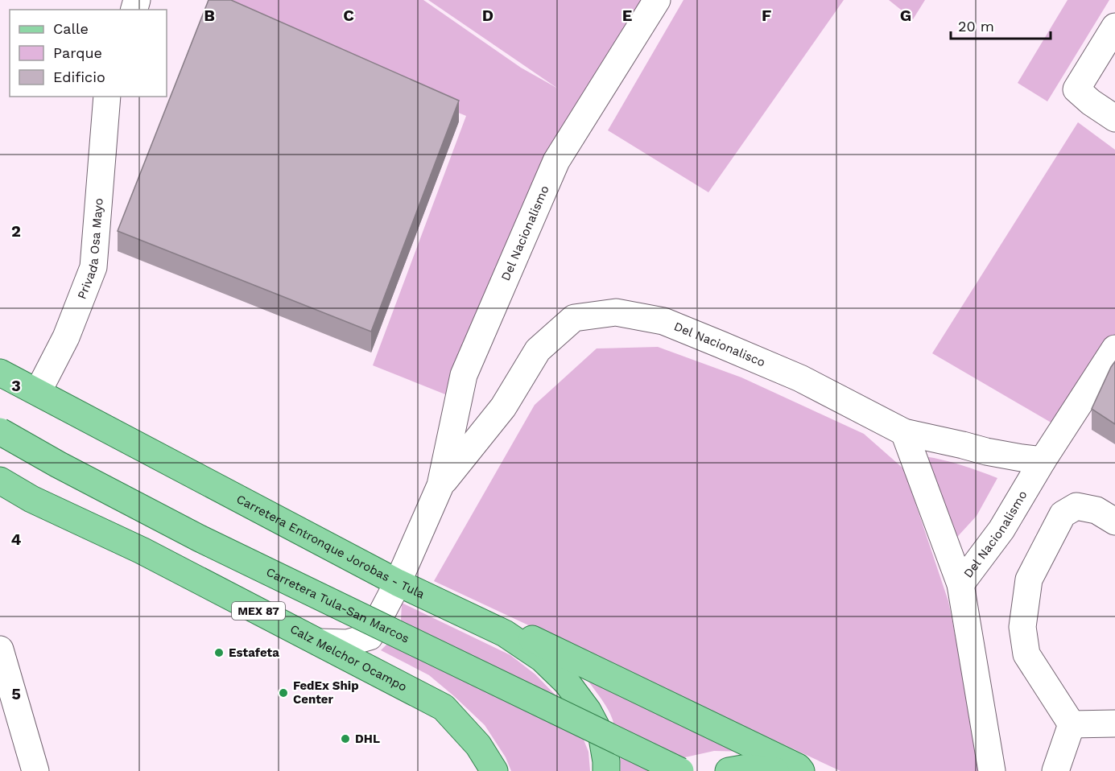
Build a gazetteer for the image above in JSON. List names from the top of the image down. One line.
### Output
{"streets":{"main road":["Carretera Entronque Jorobas - Tula","Carretera Tula-San Marcos","MEX 87","Calz Melchor Ocampo"],"street":["Del Nacionalismo","Privada Osa Mayo","Del Nacionalisco"]},"crossings":[["Del Nacionalismo","Del Nacionalisco"],["Privada Osa Mayo","Carretera Entronque Jorobas - Tula"]],"places":["Estafeta","FedEx Ship Center","DHL"],"legend":["Calle","Parque","Edificio"],"scale_bar":"20 m","grid":{"columns":["B","C","D","E","F","G"],"rows":["2","3","4","5"]}}
